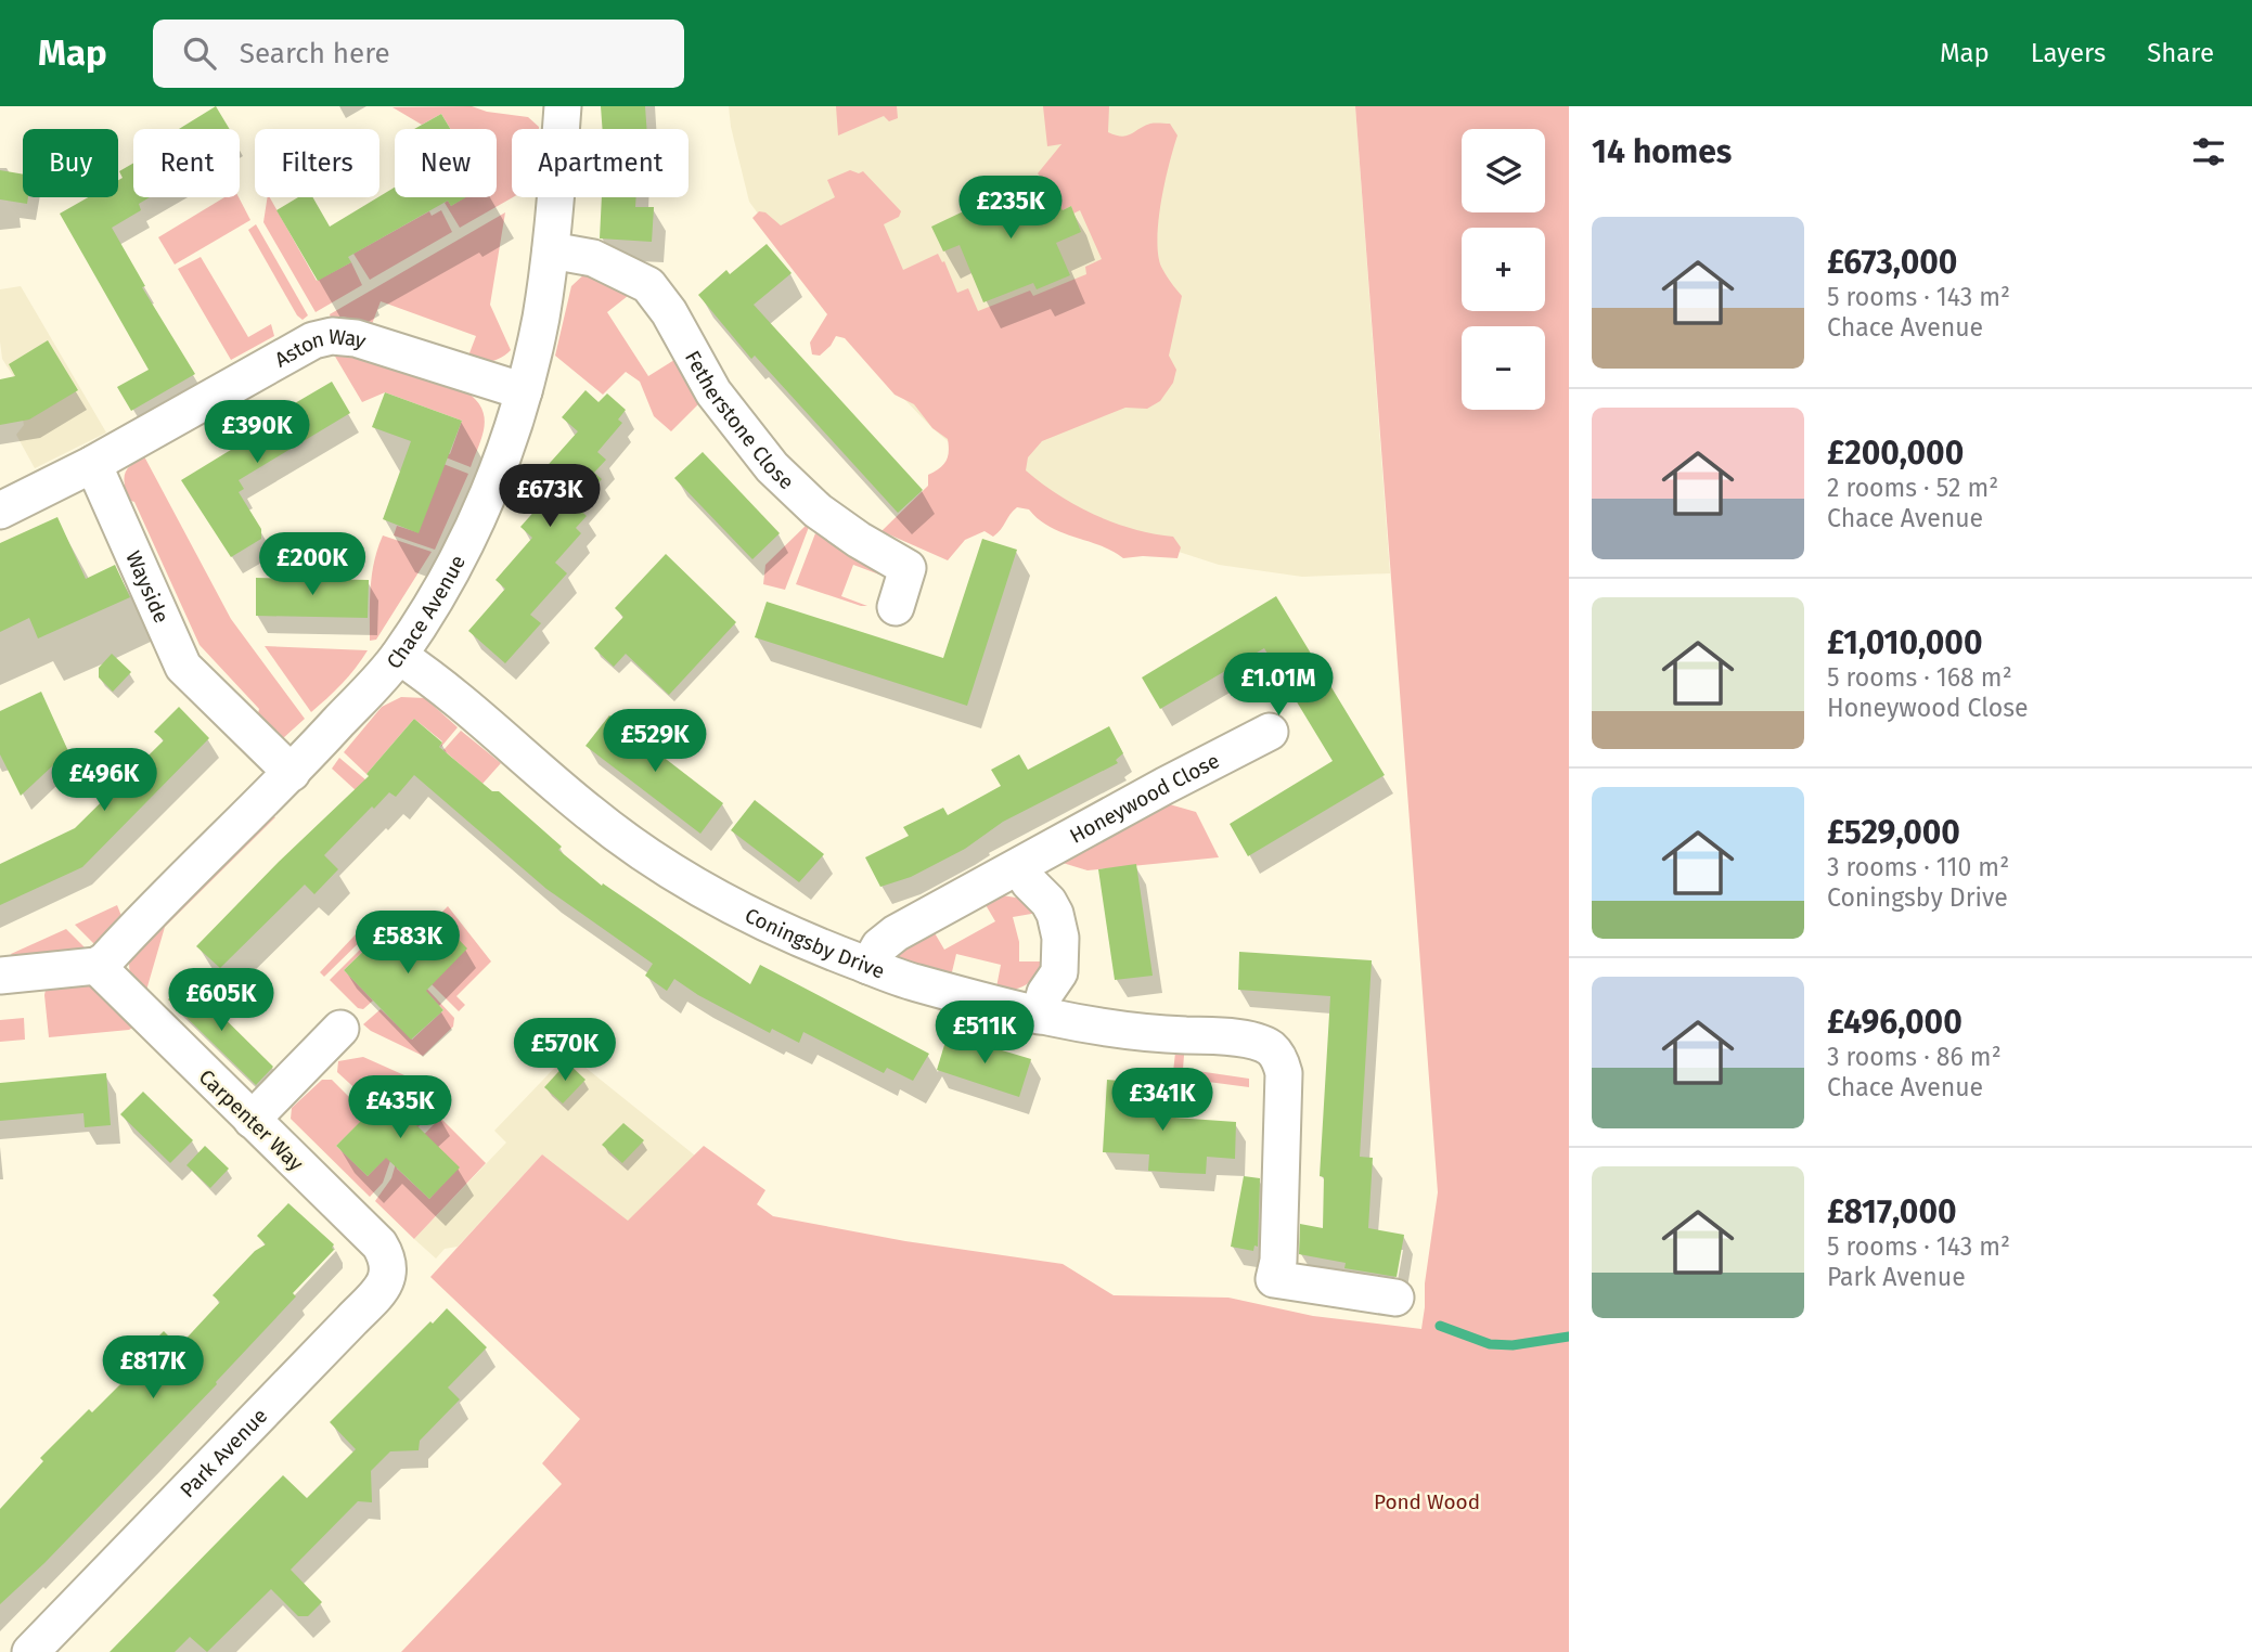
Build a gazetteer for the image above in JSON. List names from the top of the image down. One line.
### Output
{"streets":{"street":["Aston Way","Fetherstone Close","Wayside","Chace Avenue","Honeywood Close","Coningsby Drive","Carpenter Way","Park Avenue"]},"crossings":[["Aston Way","Wayside"],["Aston Way","Chace Avenue"],["Fetherstone Close","Chace Avenue"],["Wayside","Chace Avenue"],["Chace Avenue","Coningsby Drive"],["Chace Avenue","Carpenter Way"],["Honeywood Close","Coningsby Drive"],["Carpenter Way","Park Avenue"]],"parks":["Pond Wood"],"page":{"header":"Map","search":"Search here","nav":["Map","Layers","Share"],"heading":"14 homes","map_buttons":["+","−"],"chip":["Buy","Rent","Filters","New","Apartment"],"price":["£235K","£390K","£673K","£200K","£1.01M","£529K","£496K","£583K","£605K","£511K","£570K","£341K","£435K","£817K"],"list":[{"name":"£673,000","note":"5 rooms · 143 m² · Chace Avenue"},{"name":"£200,000","note":"2 rooms · 52 m² · Chace Avenue"},{"name":"£1,010,000","note":"5 rooms · 168 m² · Honeywood Close"},{"name":"£529,000","note":"3 rooms · 110 m² · Coningsby Drive"},{"name":"£496,000","note":"3 rooms · 86 m² · Chace Avenue"},{"name":"£817,000","note":"5 rooms · 143 m² · Park Avenue"}]}}
